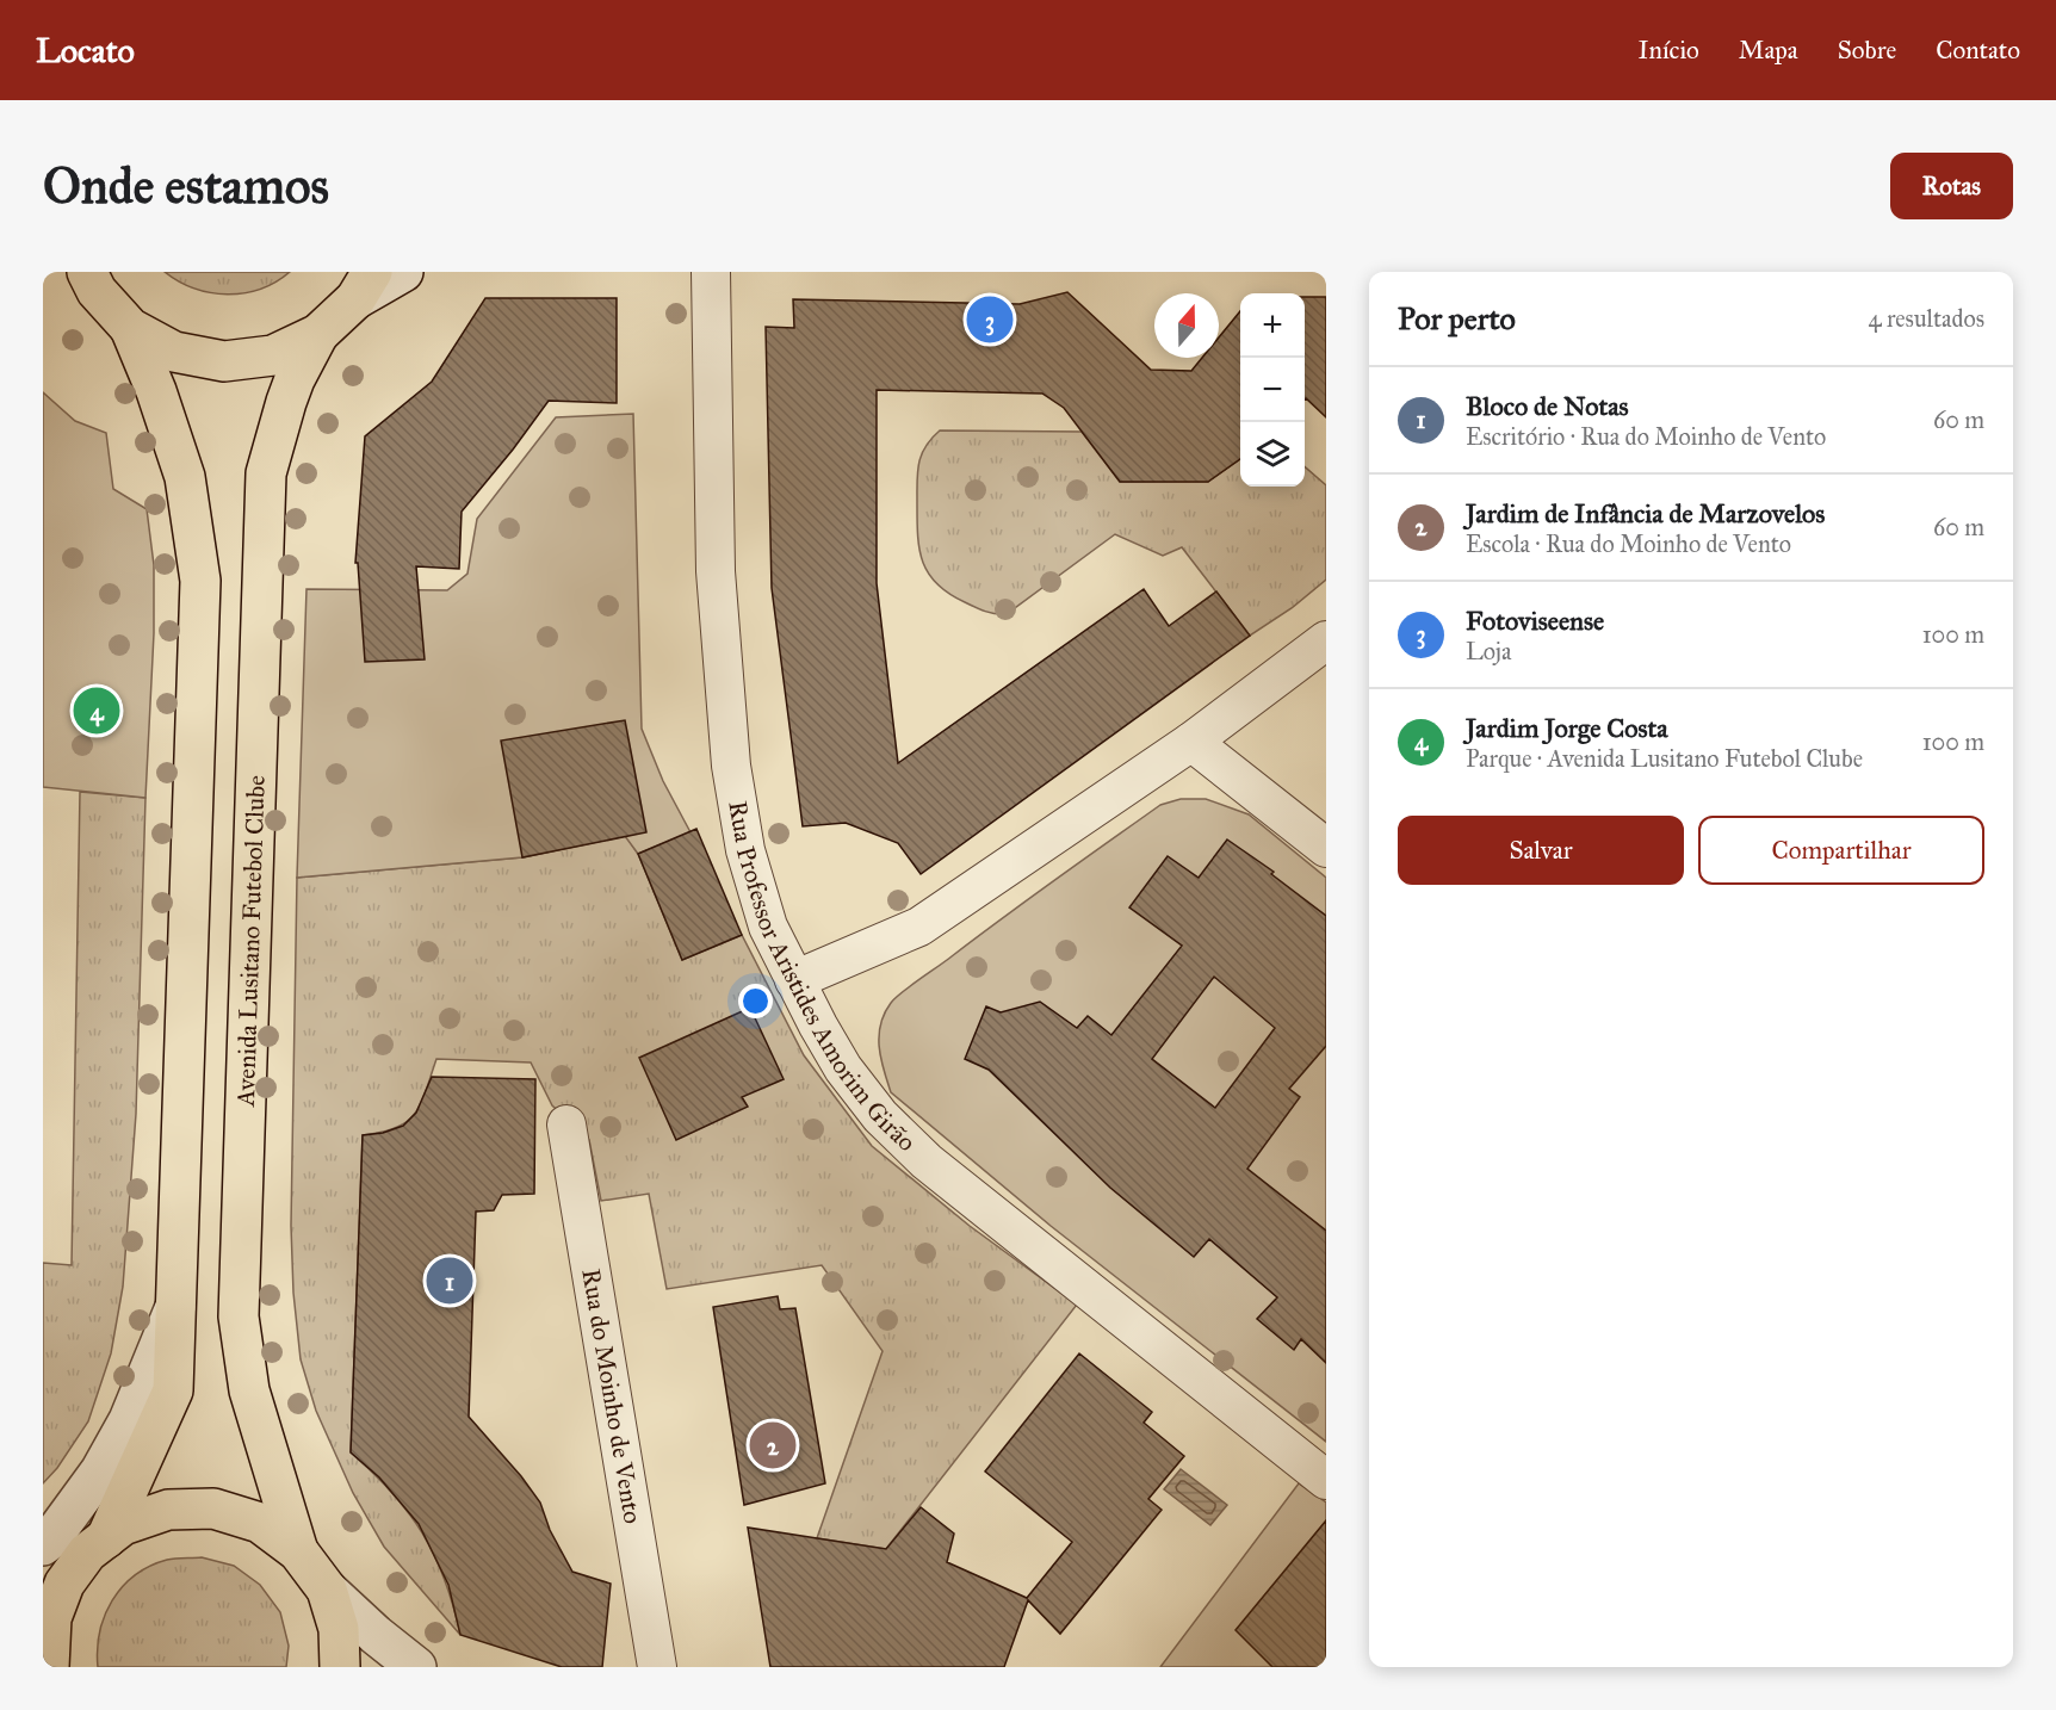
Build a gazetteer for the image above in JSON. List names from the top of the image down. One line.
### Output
{"streets":{"main road":["Avenida Lusitano Futebol Clube"],"street":["Rua Professor Aristides Amorim Girão","Rua do Moinho de Vento"]},"north":"top","page":{"header":"Locato","nav":["Início","Mapa","Sobre","Contato"],"buttons":["Rotas",["Salvar","Compartilhar"]],"title":"Onde estamos","heading":["Por perto","4 resultados"],"map_buttons":["+","−"],"pins":["3","4","1","2"],"list":[{"mark":"1","name":"Bloco de Notas","note":"Escritório · Rua do Moinho de Vento","value":"60 m"},{"mark":"2","name":"Jardim de Infância de Marzovelos","note":"Escola · Rua do Moinho de Vento","value":"60 m"},{"mark":"3","name":"Fotoviseense","note":"Loja","value":"100 m"},{"mark":"4","name":"Jardim Jorge Costa","note":"Parque · Avenida Lusitano Futebol Clube","value":"100 m"}]}}
